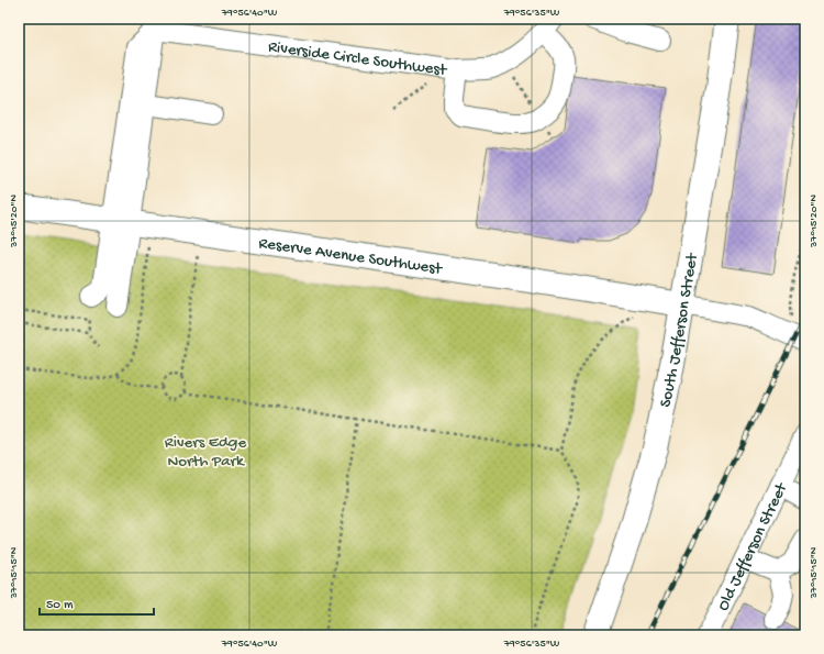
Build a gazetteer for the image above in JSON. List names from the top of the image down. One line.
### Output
{"streets":{"main road":["Reserve Avenue Southwest","South Jefferson Street"],"street":["Riverside Circle Southwest","Old Jefferson Street"]},"crossings":[["Riverside Circle Southwest","Reserve Avenue Southwest"],["Reserve Avenue Southwest","South Jefferson Street"]],"parks":["Rivers Edge North Park"],"scale_bar":"50 m","coordinates":["79°56'40\"W","79°56'35\"W","37°15'20\"N","37°15'15\"N"]}
